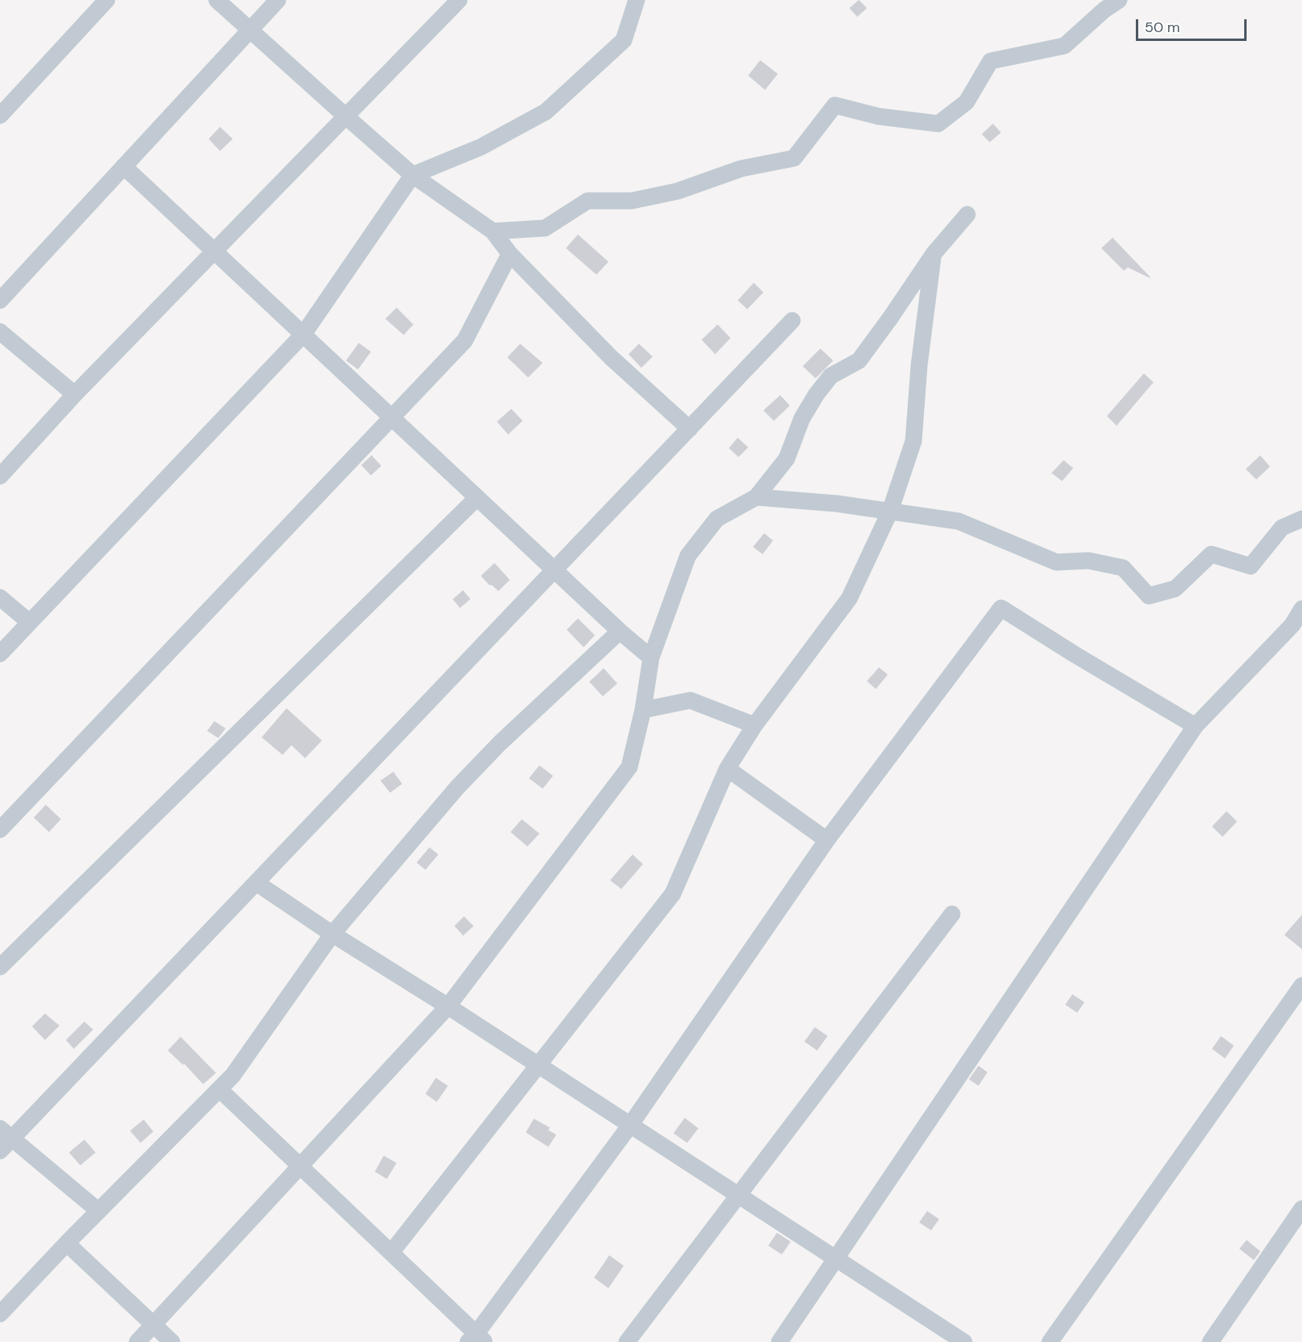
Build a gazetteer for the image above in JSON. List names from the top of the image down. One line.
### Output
{"scale_bar":"50 m"}
